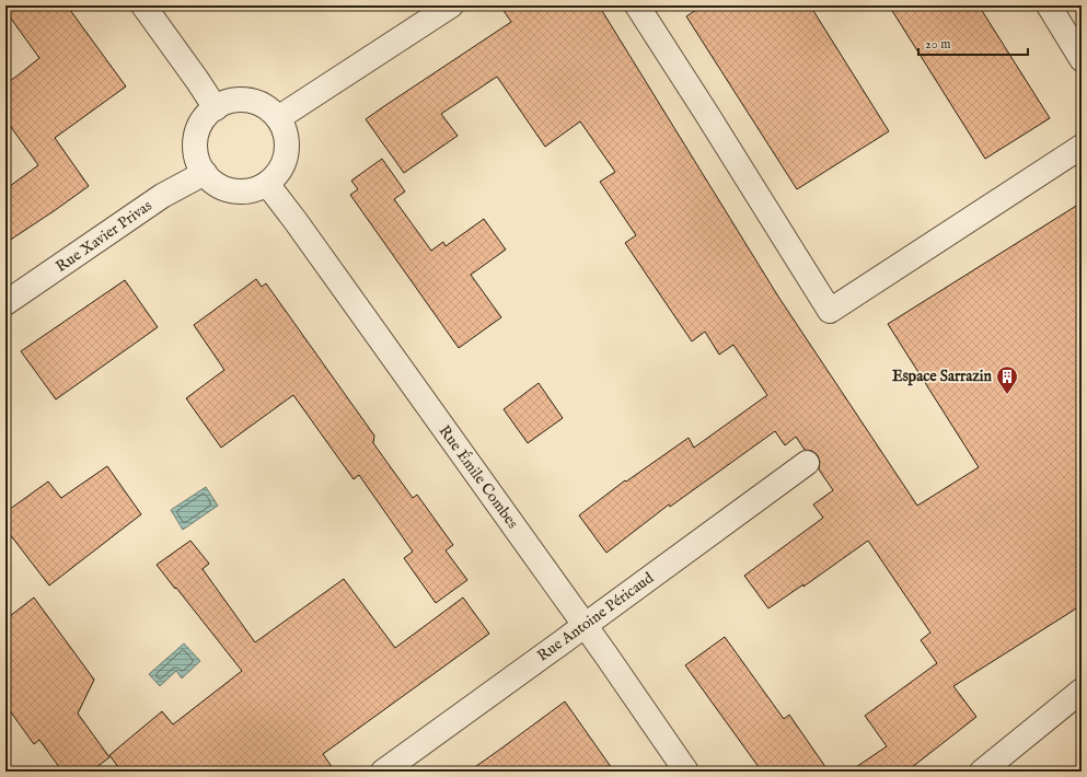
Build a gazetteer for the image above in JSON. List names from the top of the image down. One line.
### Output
{"streets":{"street":["Rue Xavier Privas","Rue Émile Combes","Rue Antoine Péricaud"]},"crossings":[["Rue Xavier Privas","Rue Émile Combes"],["Rue Émile Combes","Rue Antoine Péricaud"]],"places":{"building":["Espace Sarrazin"]},"scale_bar":"20 m"}
